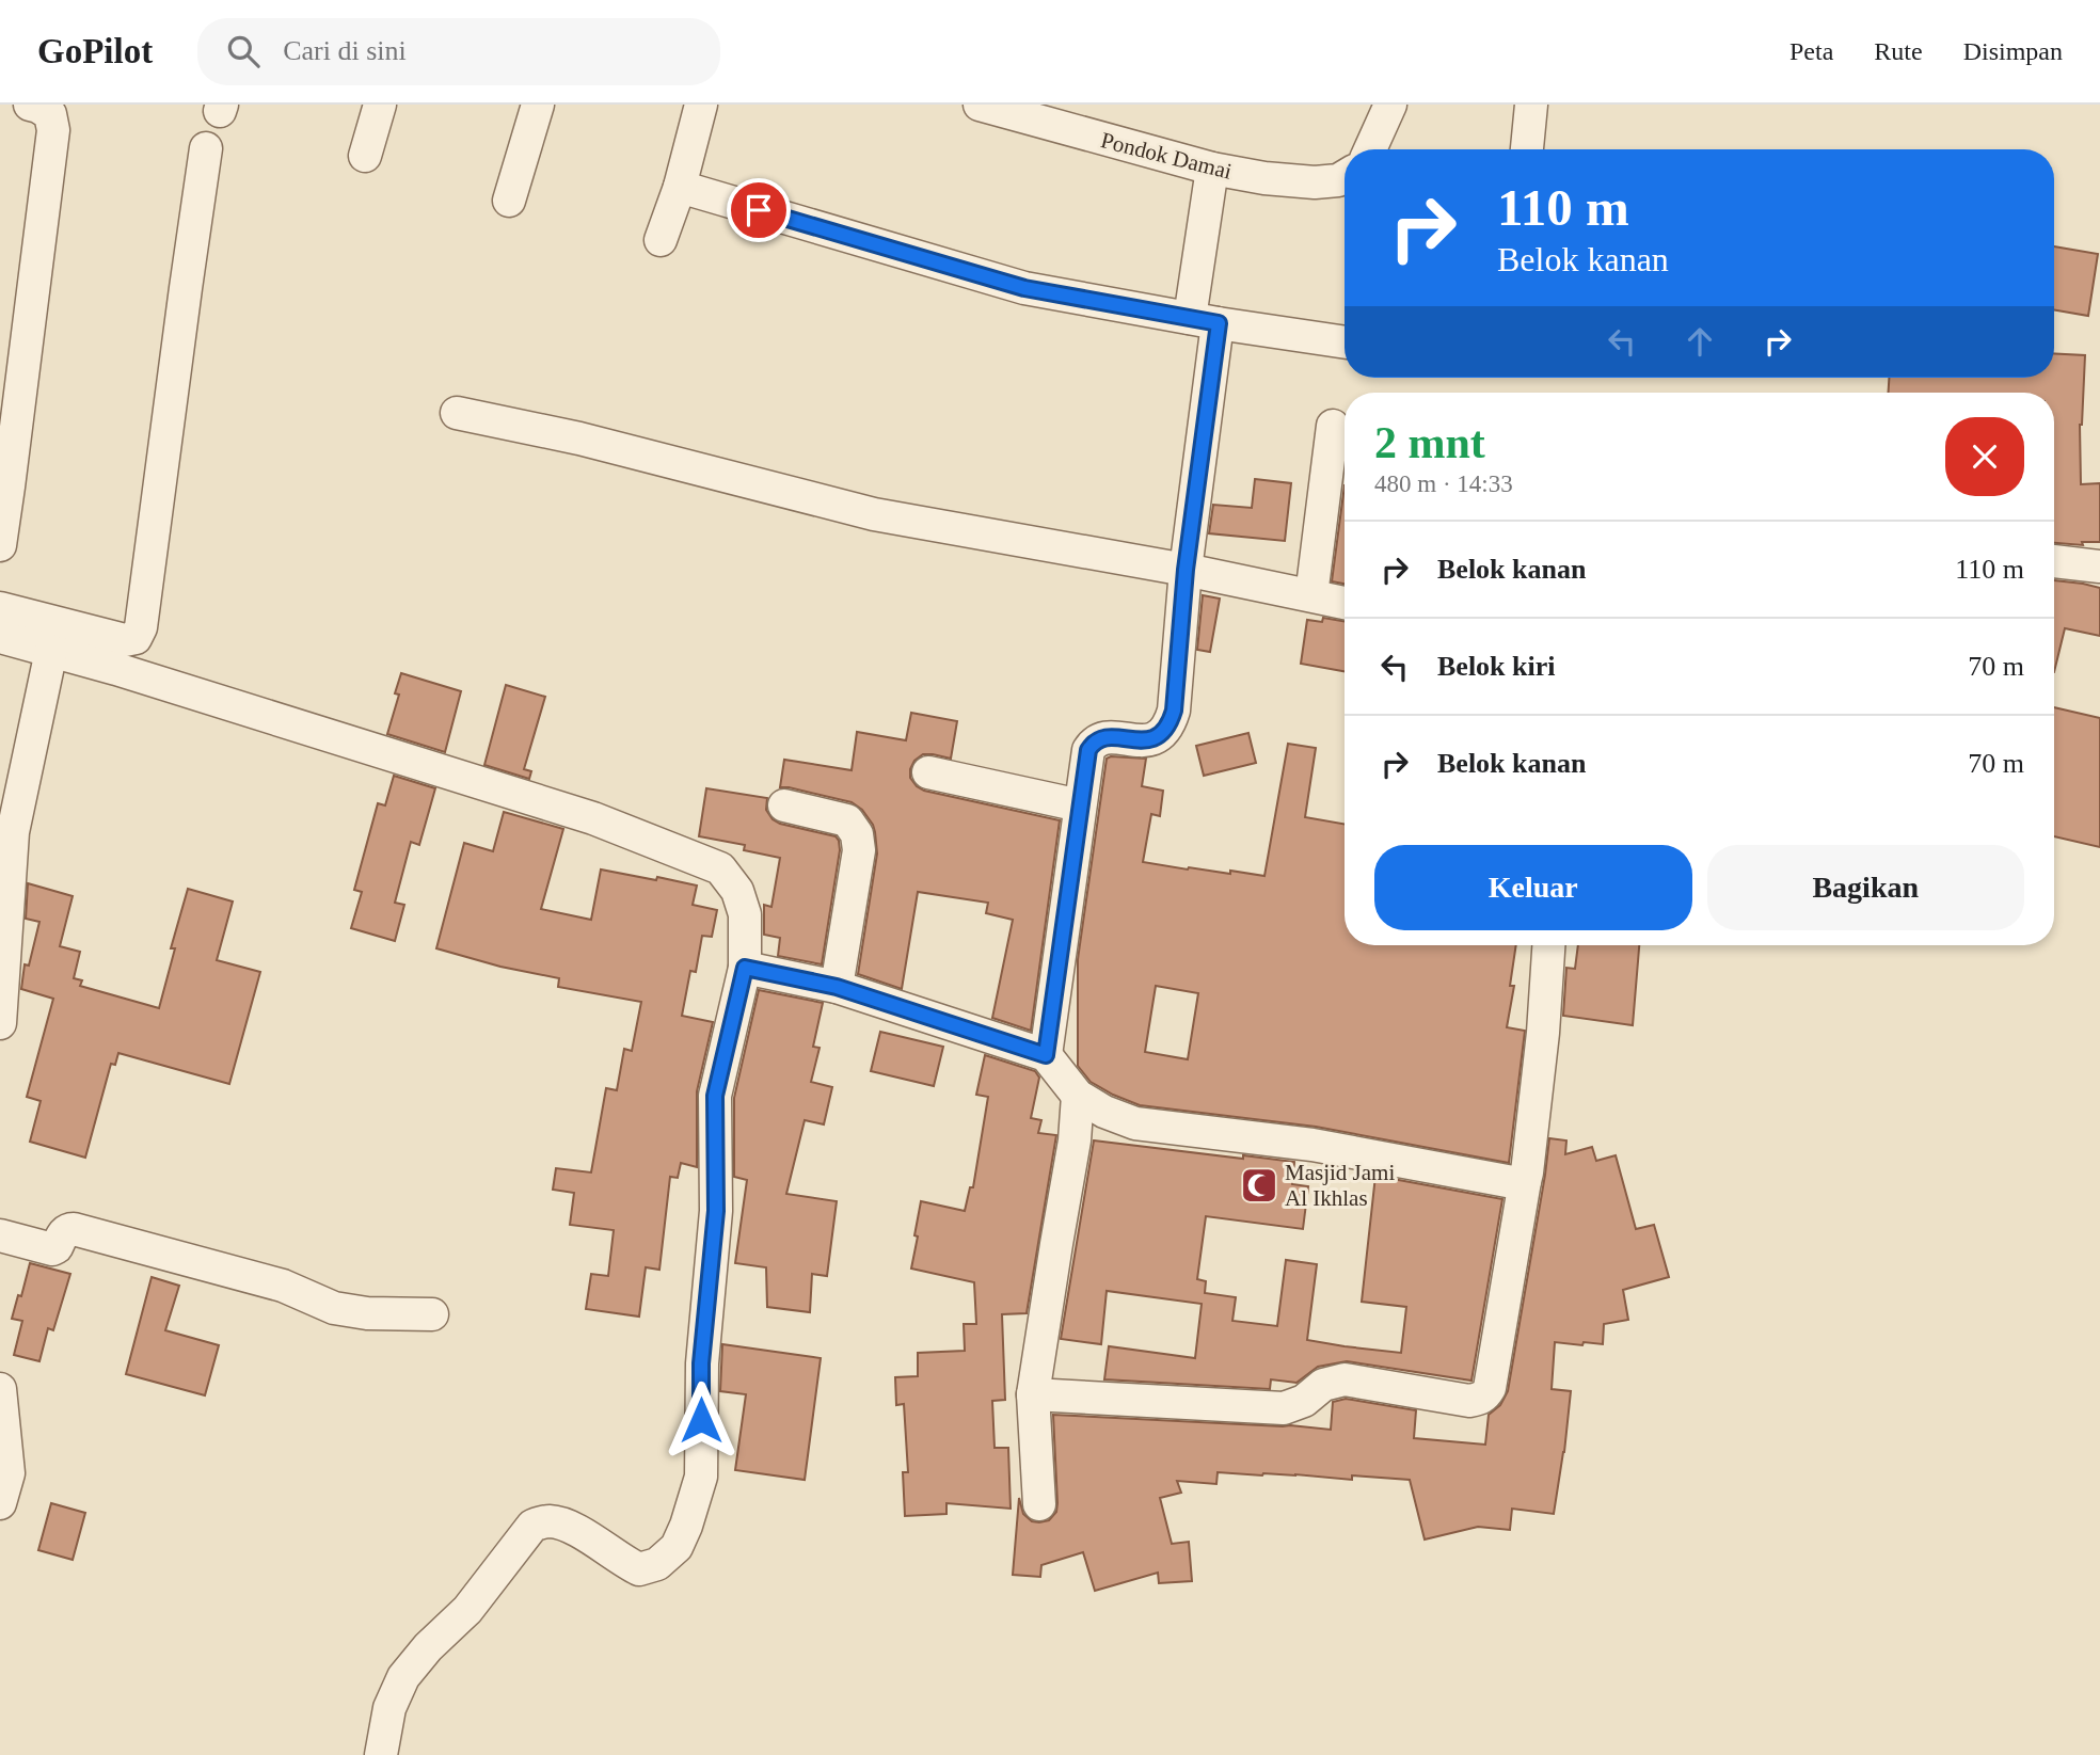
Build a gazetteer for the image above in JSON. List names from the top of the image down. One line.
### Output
{"streets":{"street":["Pondok Damai"]},"places":{"mosque":["Masjid Jami Al Ikhlas"]},"page":{"header":"GoPilot","search":"Cari di sini","nav":["Peta","Rute","Disimpan"],"turn":["110 m","Belok kanan"],"heading":["2 mnt","480 m · 14:33"],"list":[{"name":"Belok kanan","value":"110 m"},{"name":"Belok kiri","value":"70 m"},{"name":"Belok kanan","value":"70 m"}],"buttons":["Keluar","Bagikan"]}}
